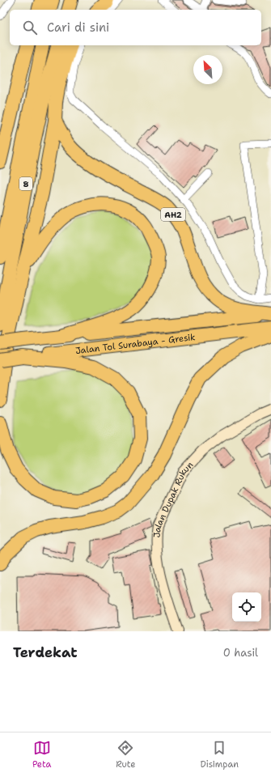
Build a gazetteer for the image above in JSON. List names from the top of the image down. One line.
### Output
{"streets":{"highway":["8","AH2","Jalan Tol Surabaya - Gresik"],"main road":["Jalan Dupak Rukun"]},"crossings":[["AH2","Jalan Tol Surabaya - Gresik"]],"north":"top left","page":{"search":"Cari di sini","heading":["Terdekat","0 hasil"],"nav":["Peta","Rute","Disimpan"]}}
